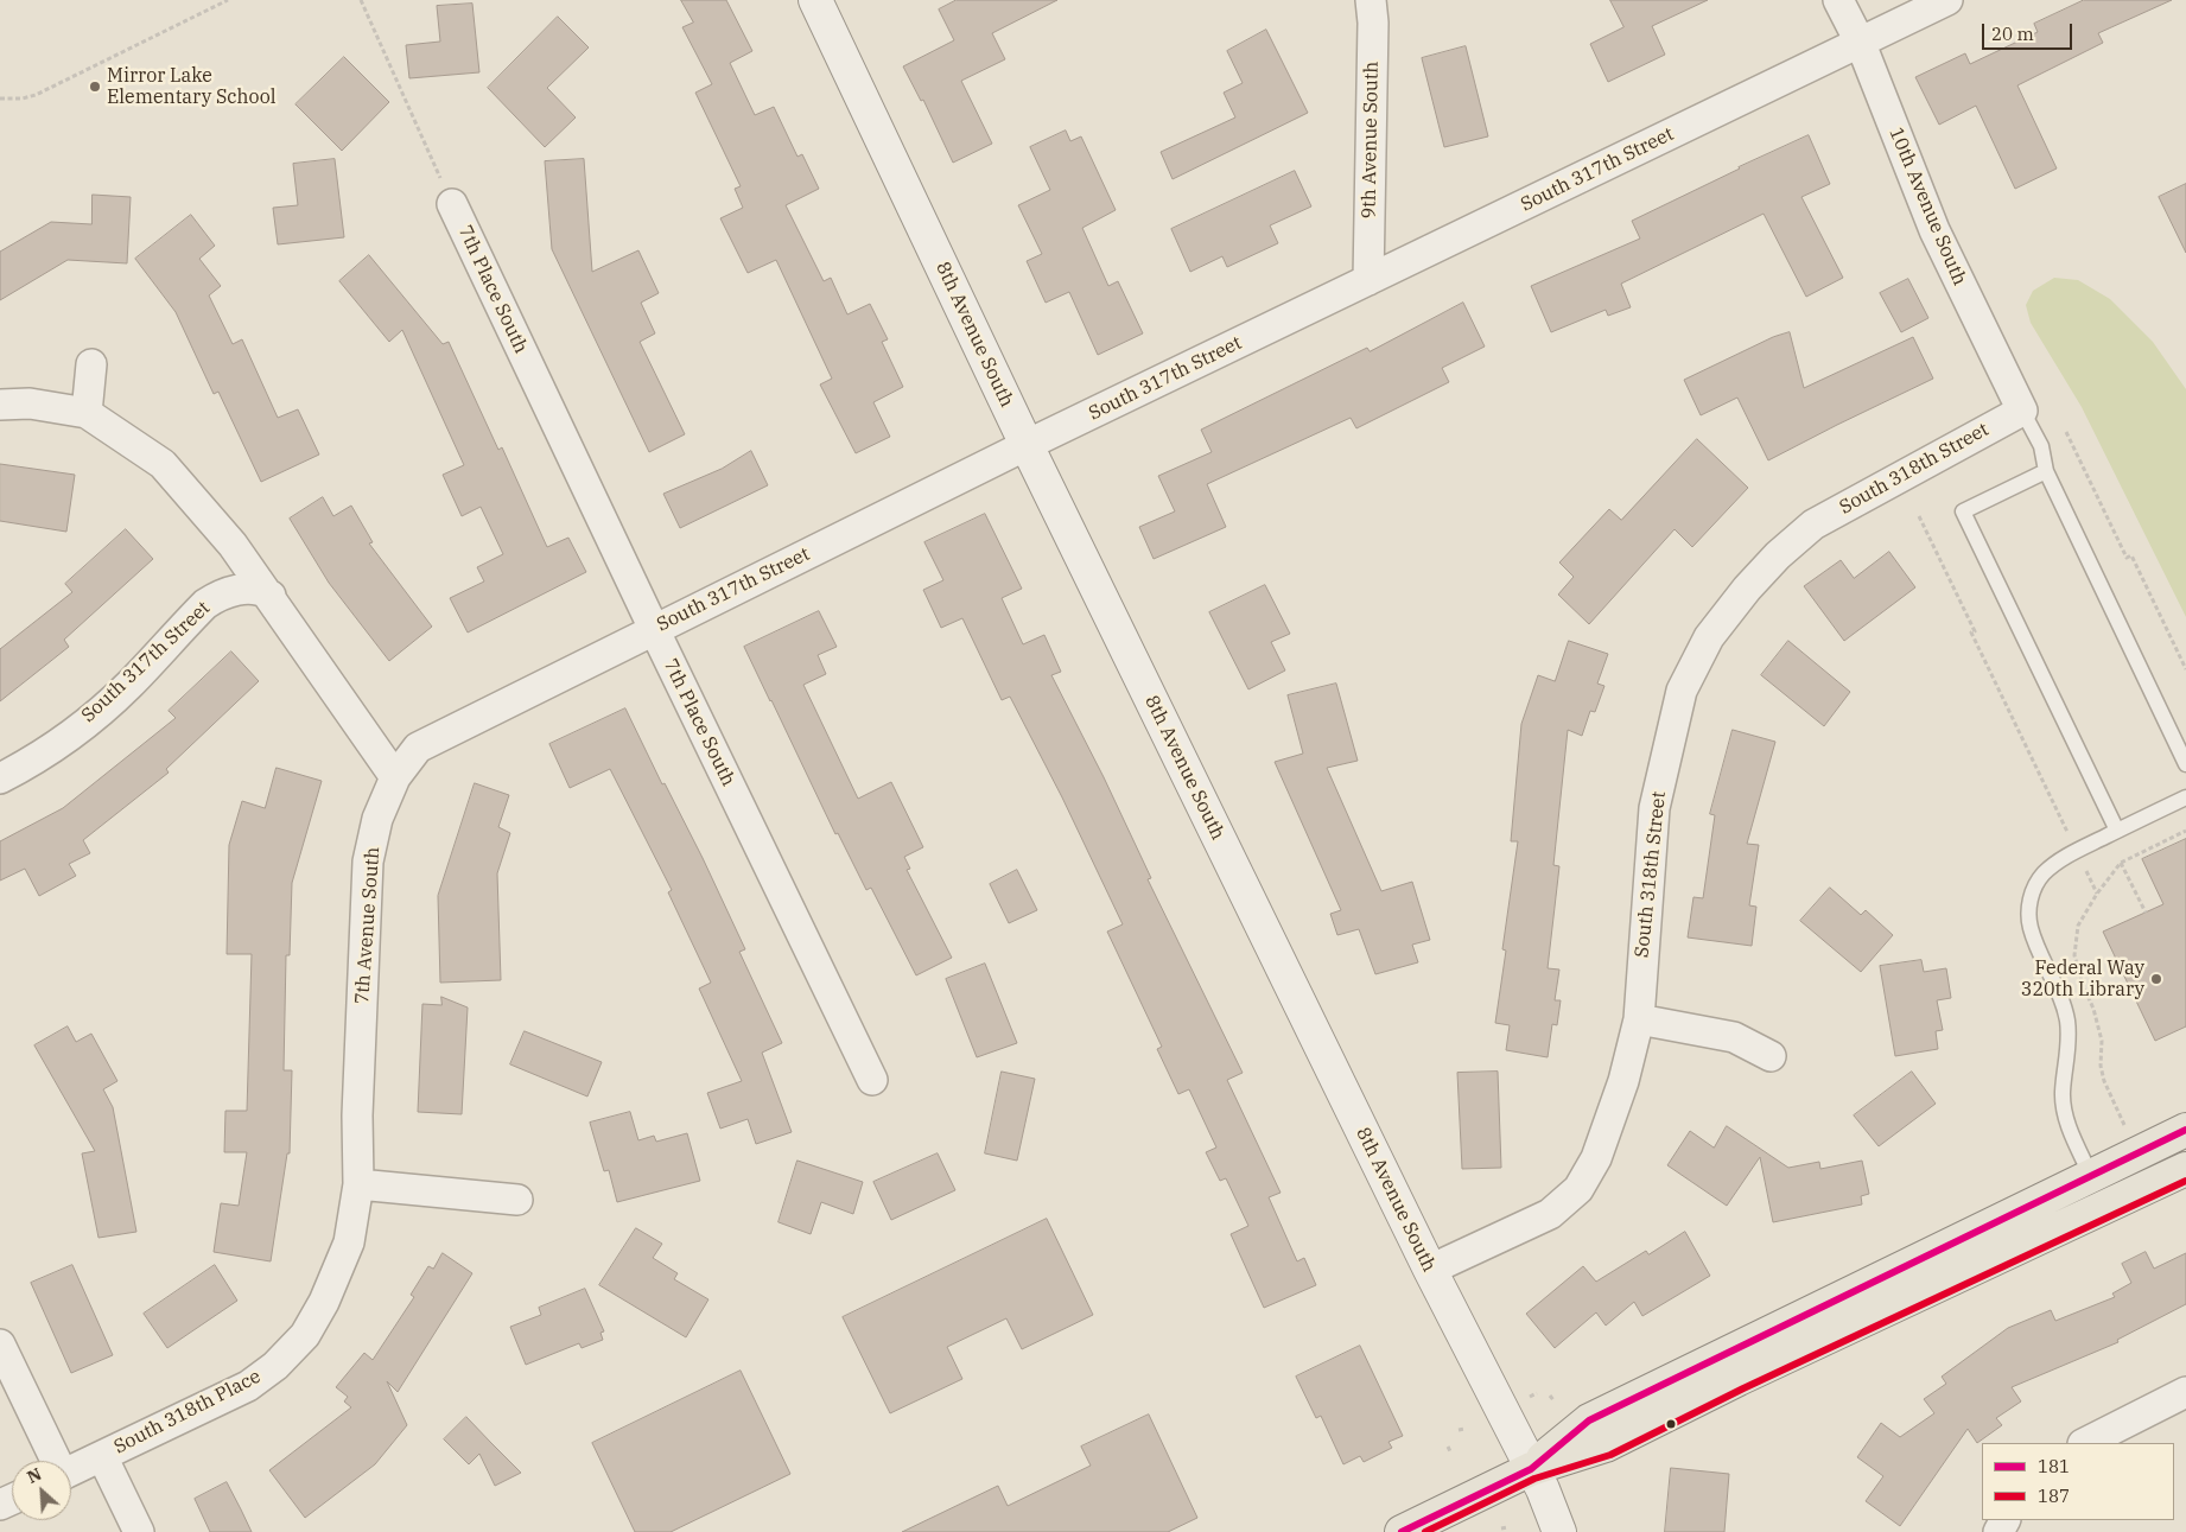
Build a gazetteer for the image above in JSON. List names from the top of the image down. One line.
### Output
{"streets":{"street":["9th Avenue South","South 317th Street","10th Avenue South","7th Place South","8th Avenue South","South 318th Street","7th Avenue South","South 318th Place"]},"crossings":[["9th Avenue South","South 317th Street"],["South 317th Street","10th Avenue South"],["South 317th Street","7th Place South"],["South 317th Street","8th Avenue South"],["South 317th Street","7th Avenue South"],["10th Avenue South","South 318th Street"],["8th Avenue South","South 318th Street"],["7th Avenue South","South 318th Place"]],"places":["Mirror Lake Elementary School","Federal Way 320th Library"],"lines":["transit line 181","transit line 187"],"legend":["181","187"],"scale_bar":"20 m","north":"top left"}
